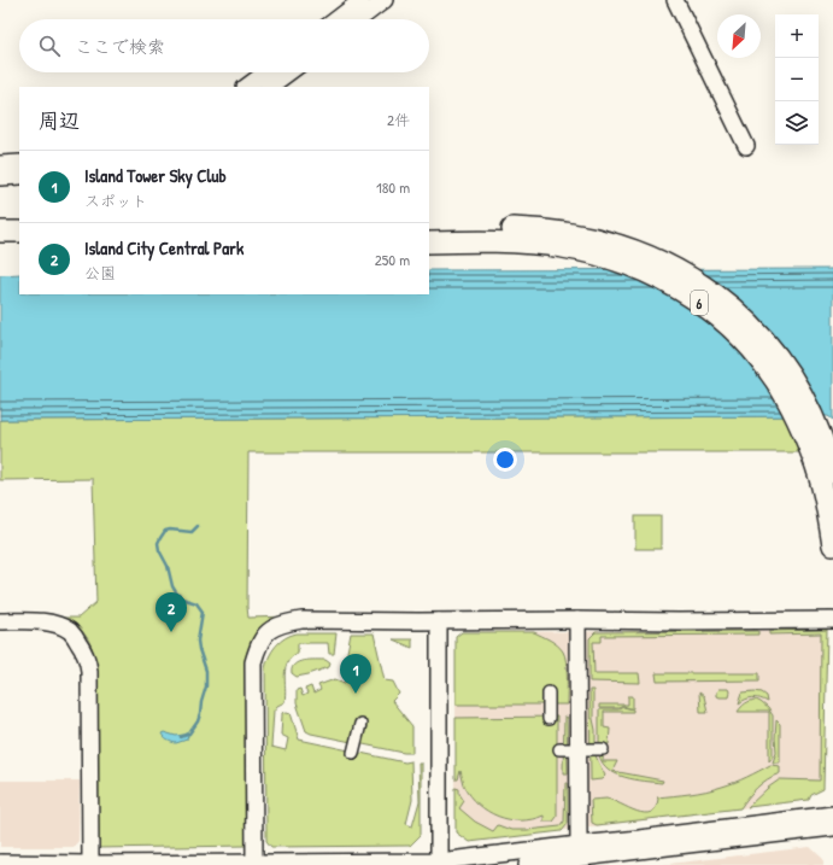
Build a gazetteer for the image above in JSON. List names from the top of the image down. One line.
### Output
{"streets":{"highway":["6"]},"north":"bottom left","page":{"map_buttons":["+","−"],"search":"ここで検索","heading":["周辺","2件"],"list":[{"mark":"1","name":"Island Tower Sky Club","note":"スポット","value":"180 m"},{"mark":"2","name":"Island City Central Park","note":"公園","value":"250 m"}],"pins":["2","1"]}}
